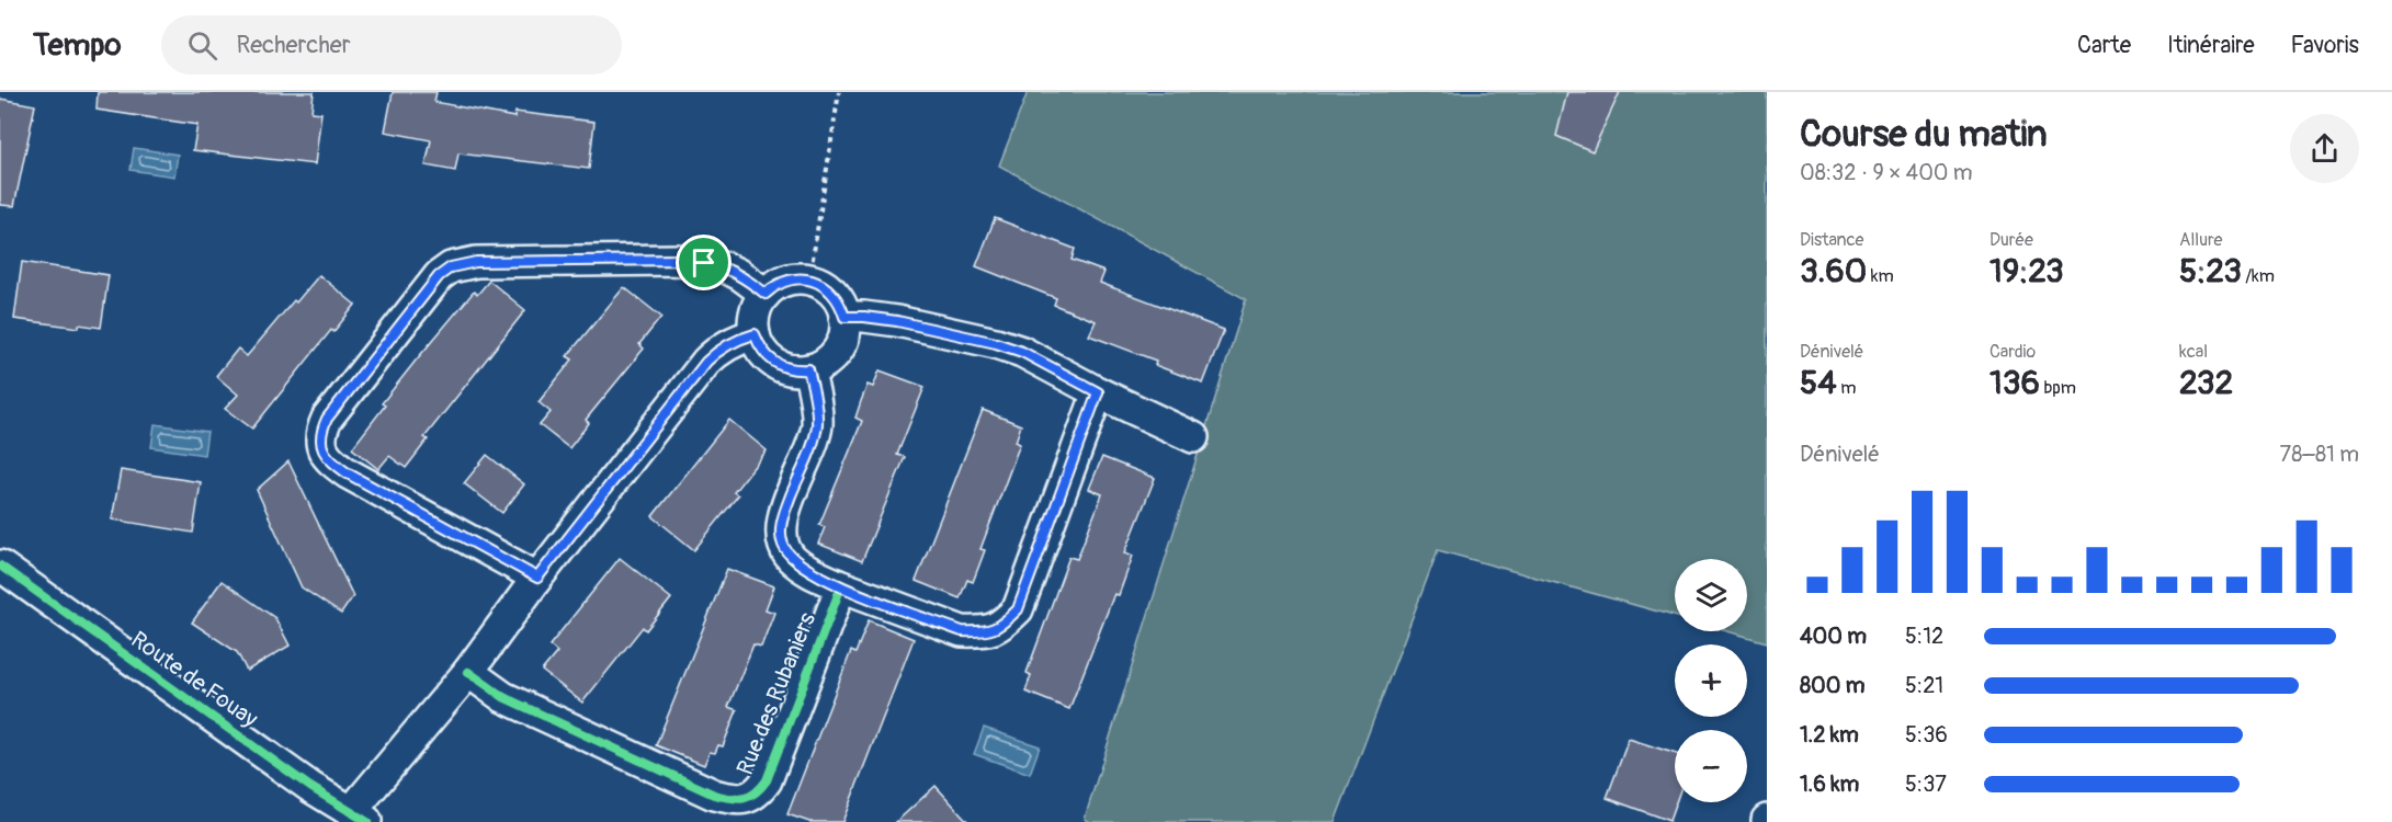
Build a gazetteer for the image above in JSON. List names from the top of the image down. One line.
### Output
{"streets":{"street":["Route de Fouay","Rue des Rubaniers"]},"crossings":[["Route de Fouay","Rue des Rubaniers"]],"page":{"header":"Tempo","search":"Rechercher","nav":["Carte","Itinéraire","Favoris"],"heading":["Course du matin","08:32 · 9 × 400 m"],"stats":[["Distance","3.60 km"],["Durée","19:23"],["Allure","5:23 /km"],["Dénivelé","54 m"],["Cardio","136 bpm"],["kcal","232"]],"chart":["Dénivelé","78–81 m"],"map_buttons":["+","−"],"list":[{"name":"400 m","note":"5:12"},{"name":"800 m","note":"5:21"},{"name":"1.2 km","note":"5:36"},{"name":"1.6 km","note":"5:37"}]}}
